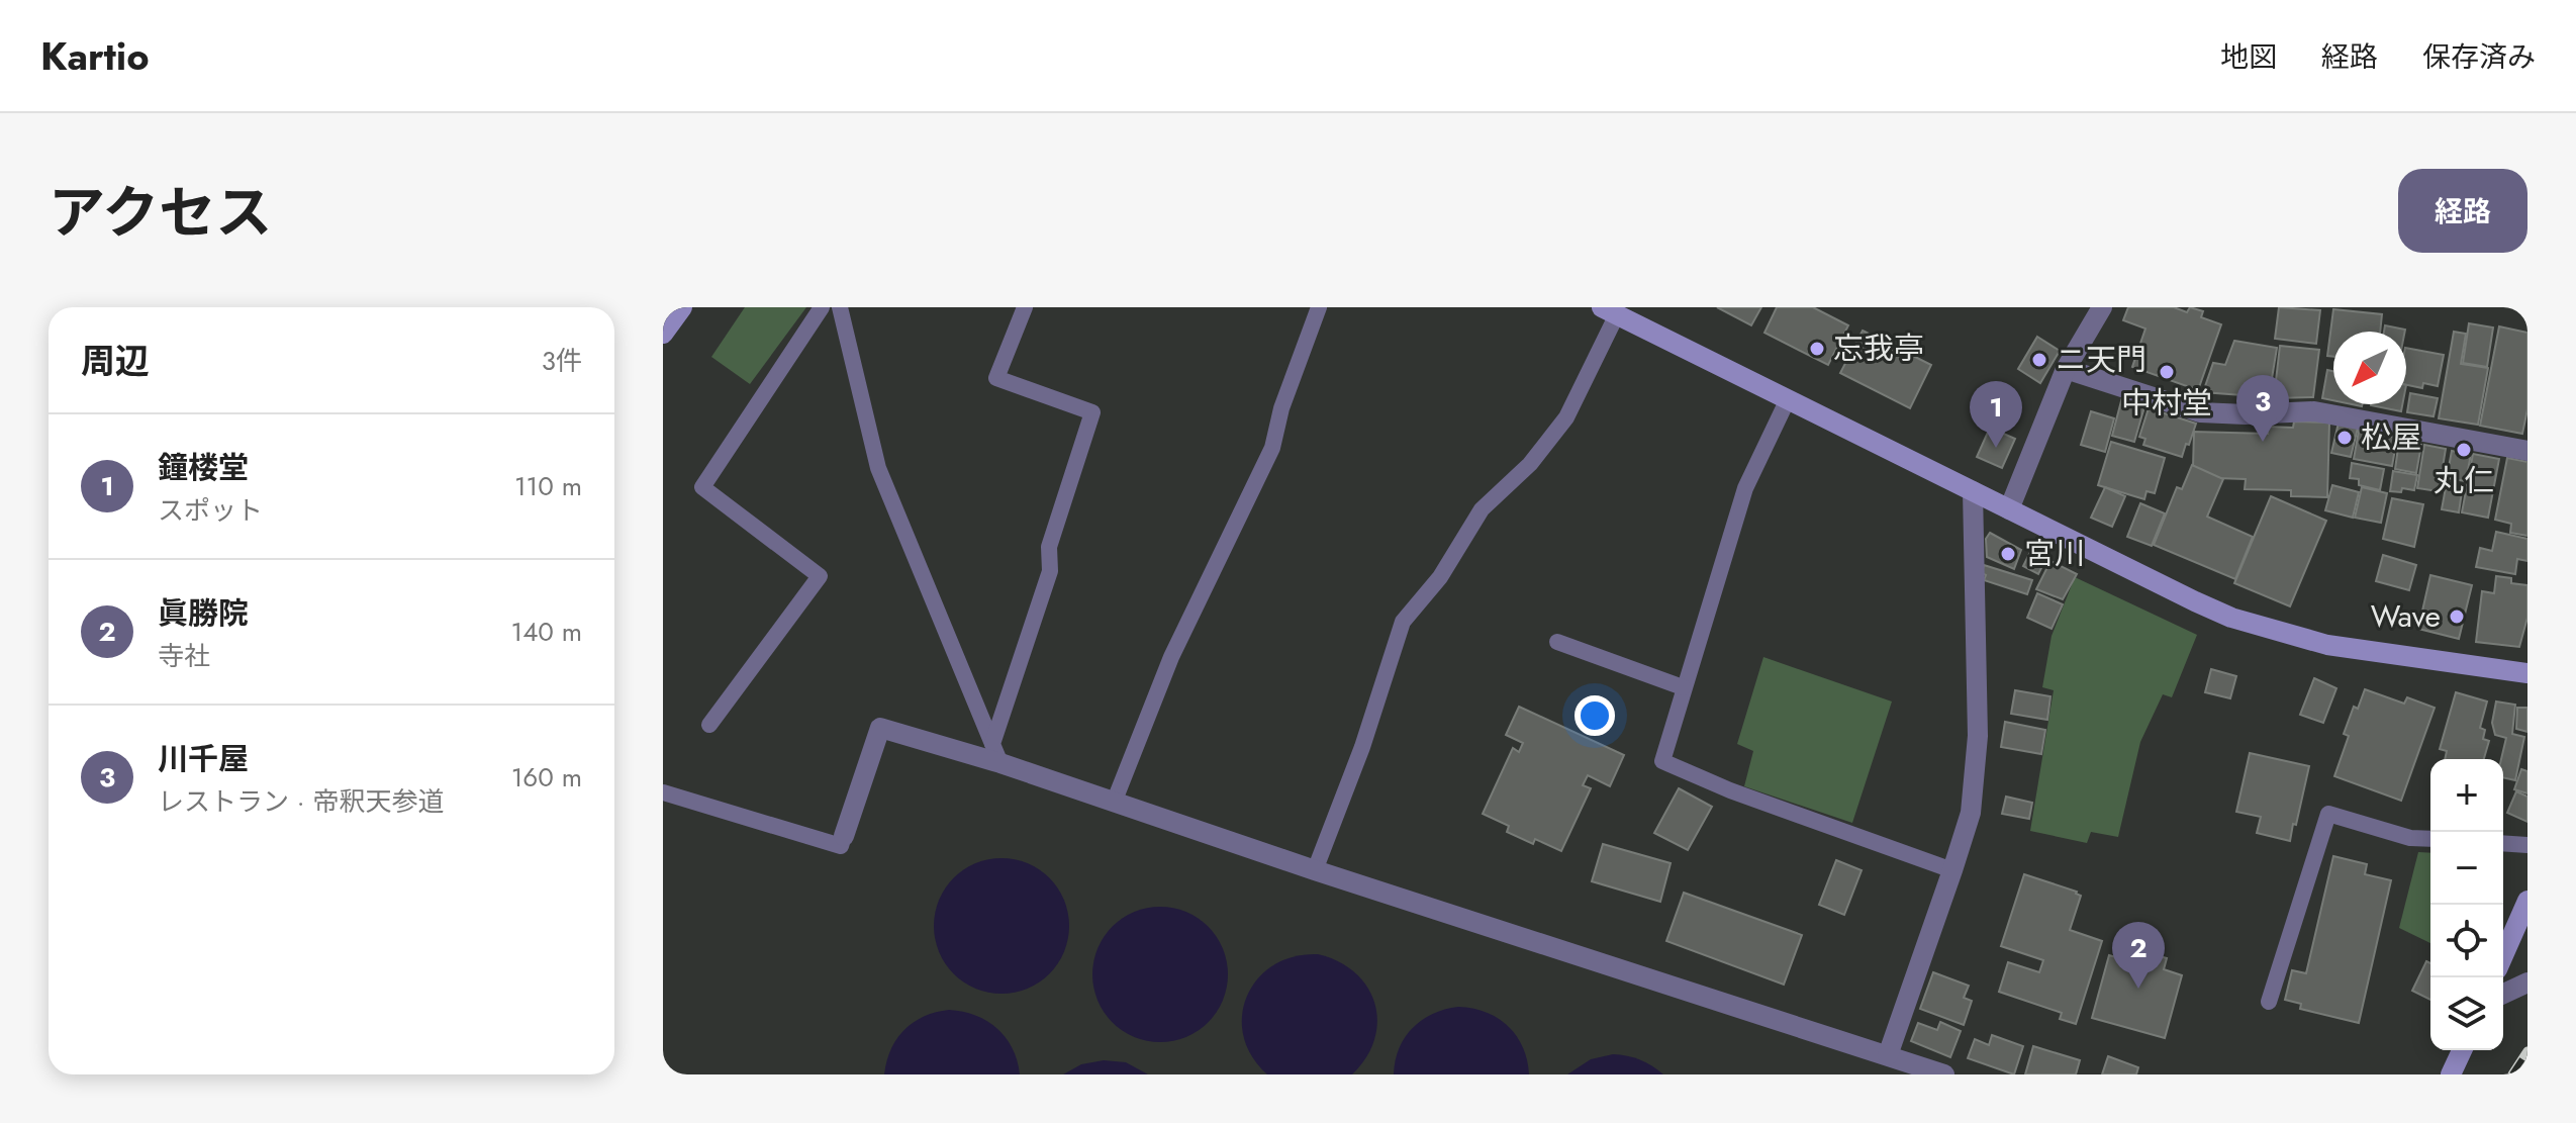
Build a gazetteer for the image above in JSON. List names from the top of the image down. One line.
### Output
{"places":["忘我亭","ニ天門","中村堂","松屋","丸仁","宮川","Wave"],"north":"bottom left","page":{"header":"Kartio","nav":["地図","経路","保存済み"],"title":"アクセス","buttons":"経路","heading":["周辺","3件"],"pins":["3","1","2"],"list":[{"mark":"1","name":"鐘楼堂","note":"スポット","value":"110 m"},{"mark":"2","name":"眞勝院","note":"寺社","value":"140 m"},{"mark":"3","name":"川千屋","note":"レストラン · 帝釈天参道","value":"160 m"}],"map_buttons":["+","−"]}}
